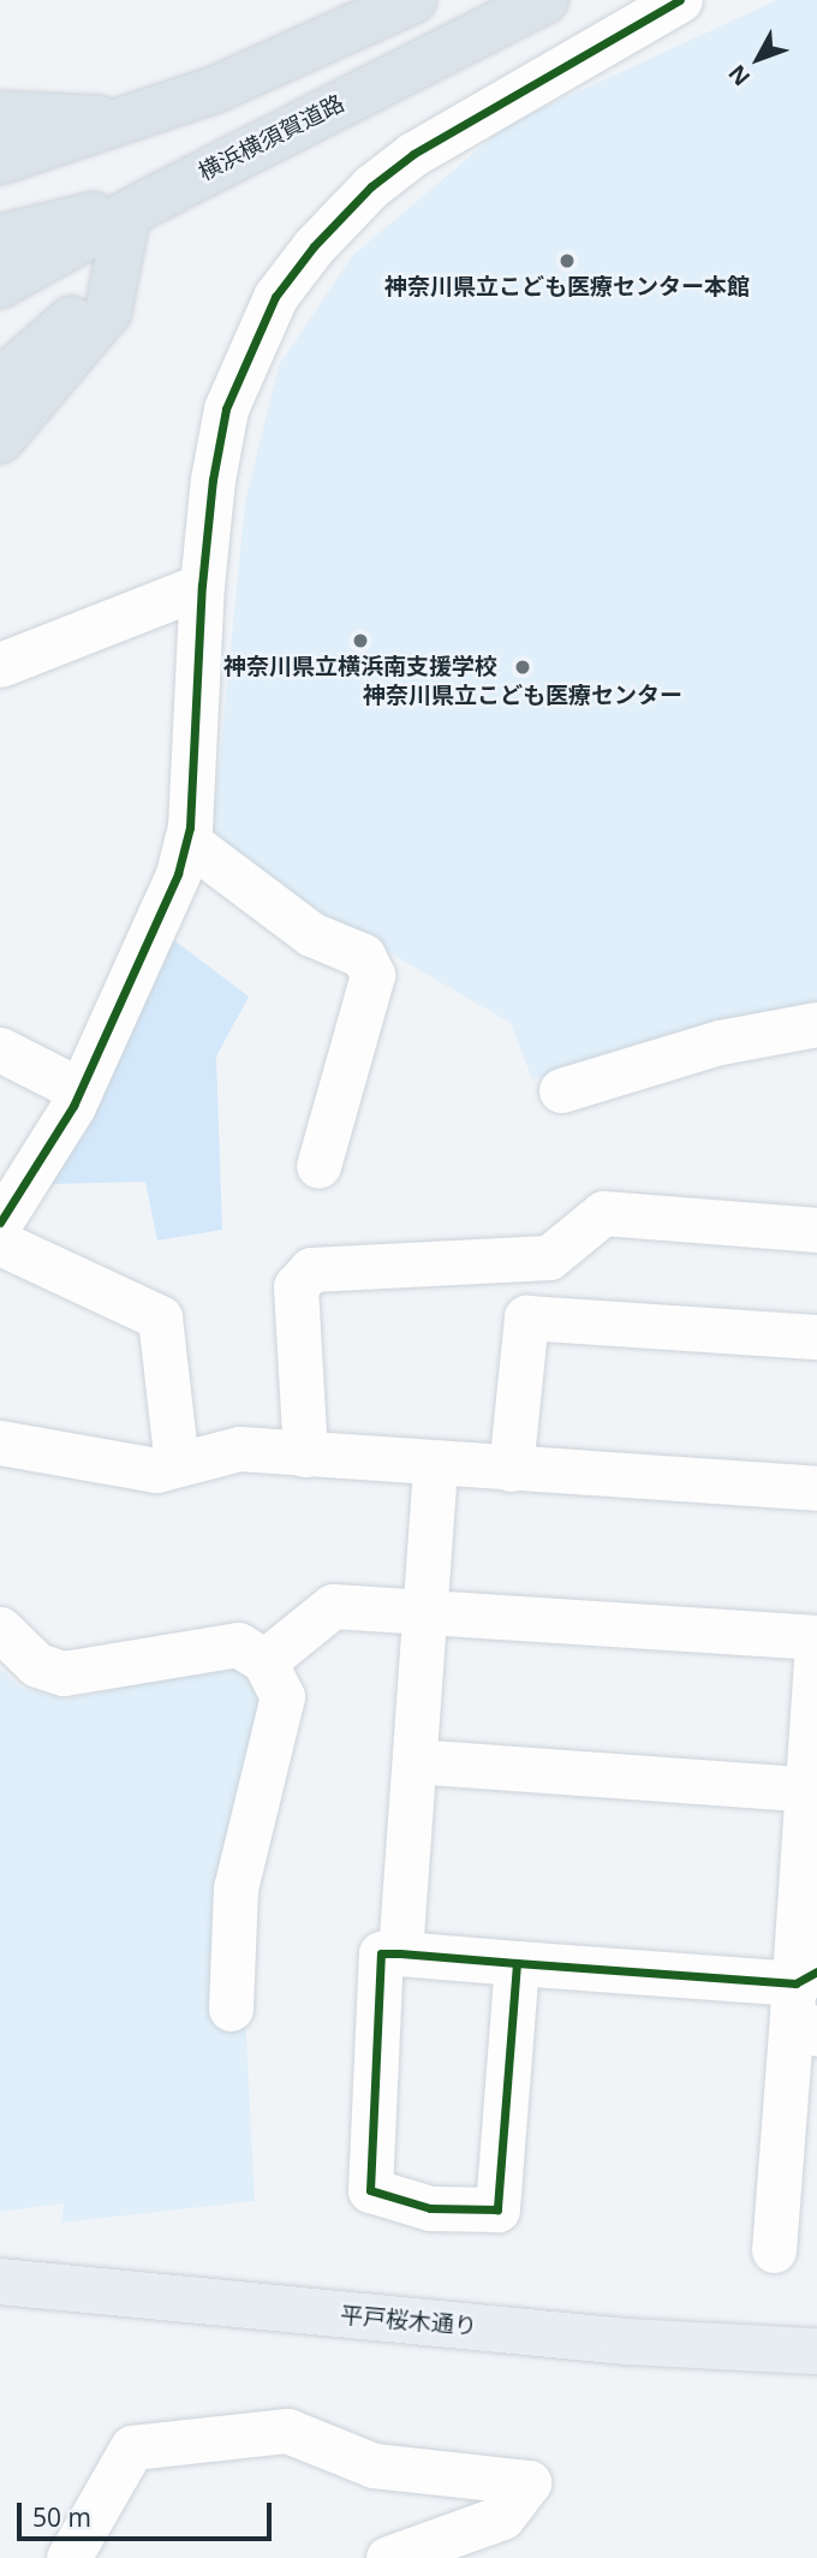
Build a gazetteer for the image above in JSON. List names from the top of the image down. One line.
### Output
{"streets":{"highway":["横浜横須賀道路"],"main road":["平戸桜木通り"]},"places":["神奈川県立こども医療センター本館","神奈川県立横浜南支援学校","神奈川県立こども医療センター"],"scale_bar":"50 m","north":"bottom left"}
